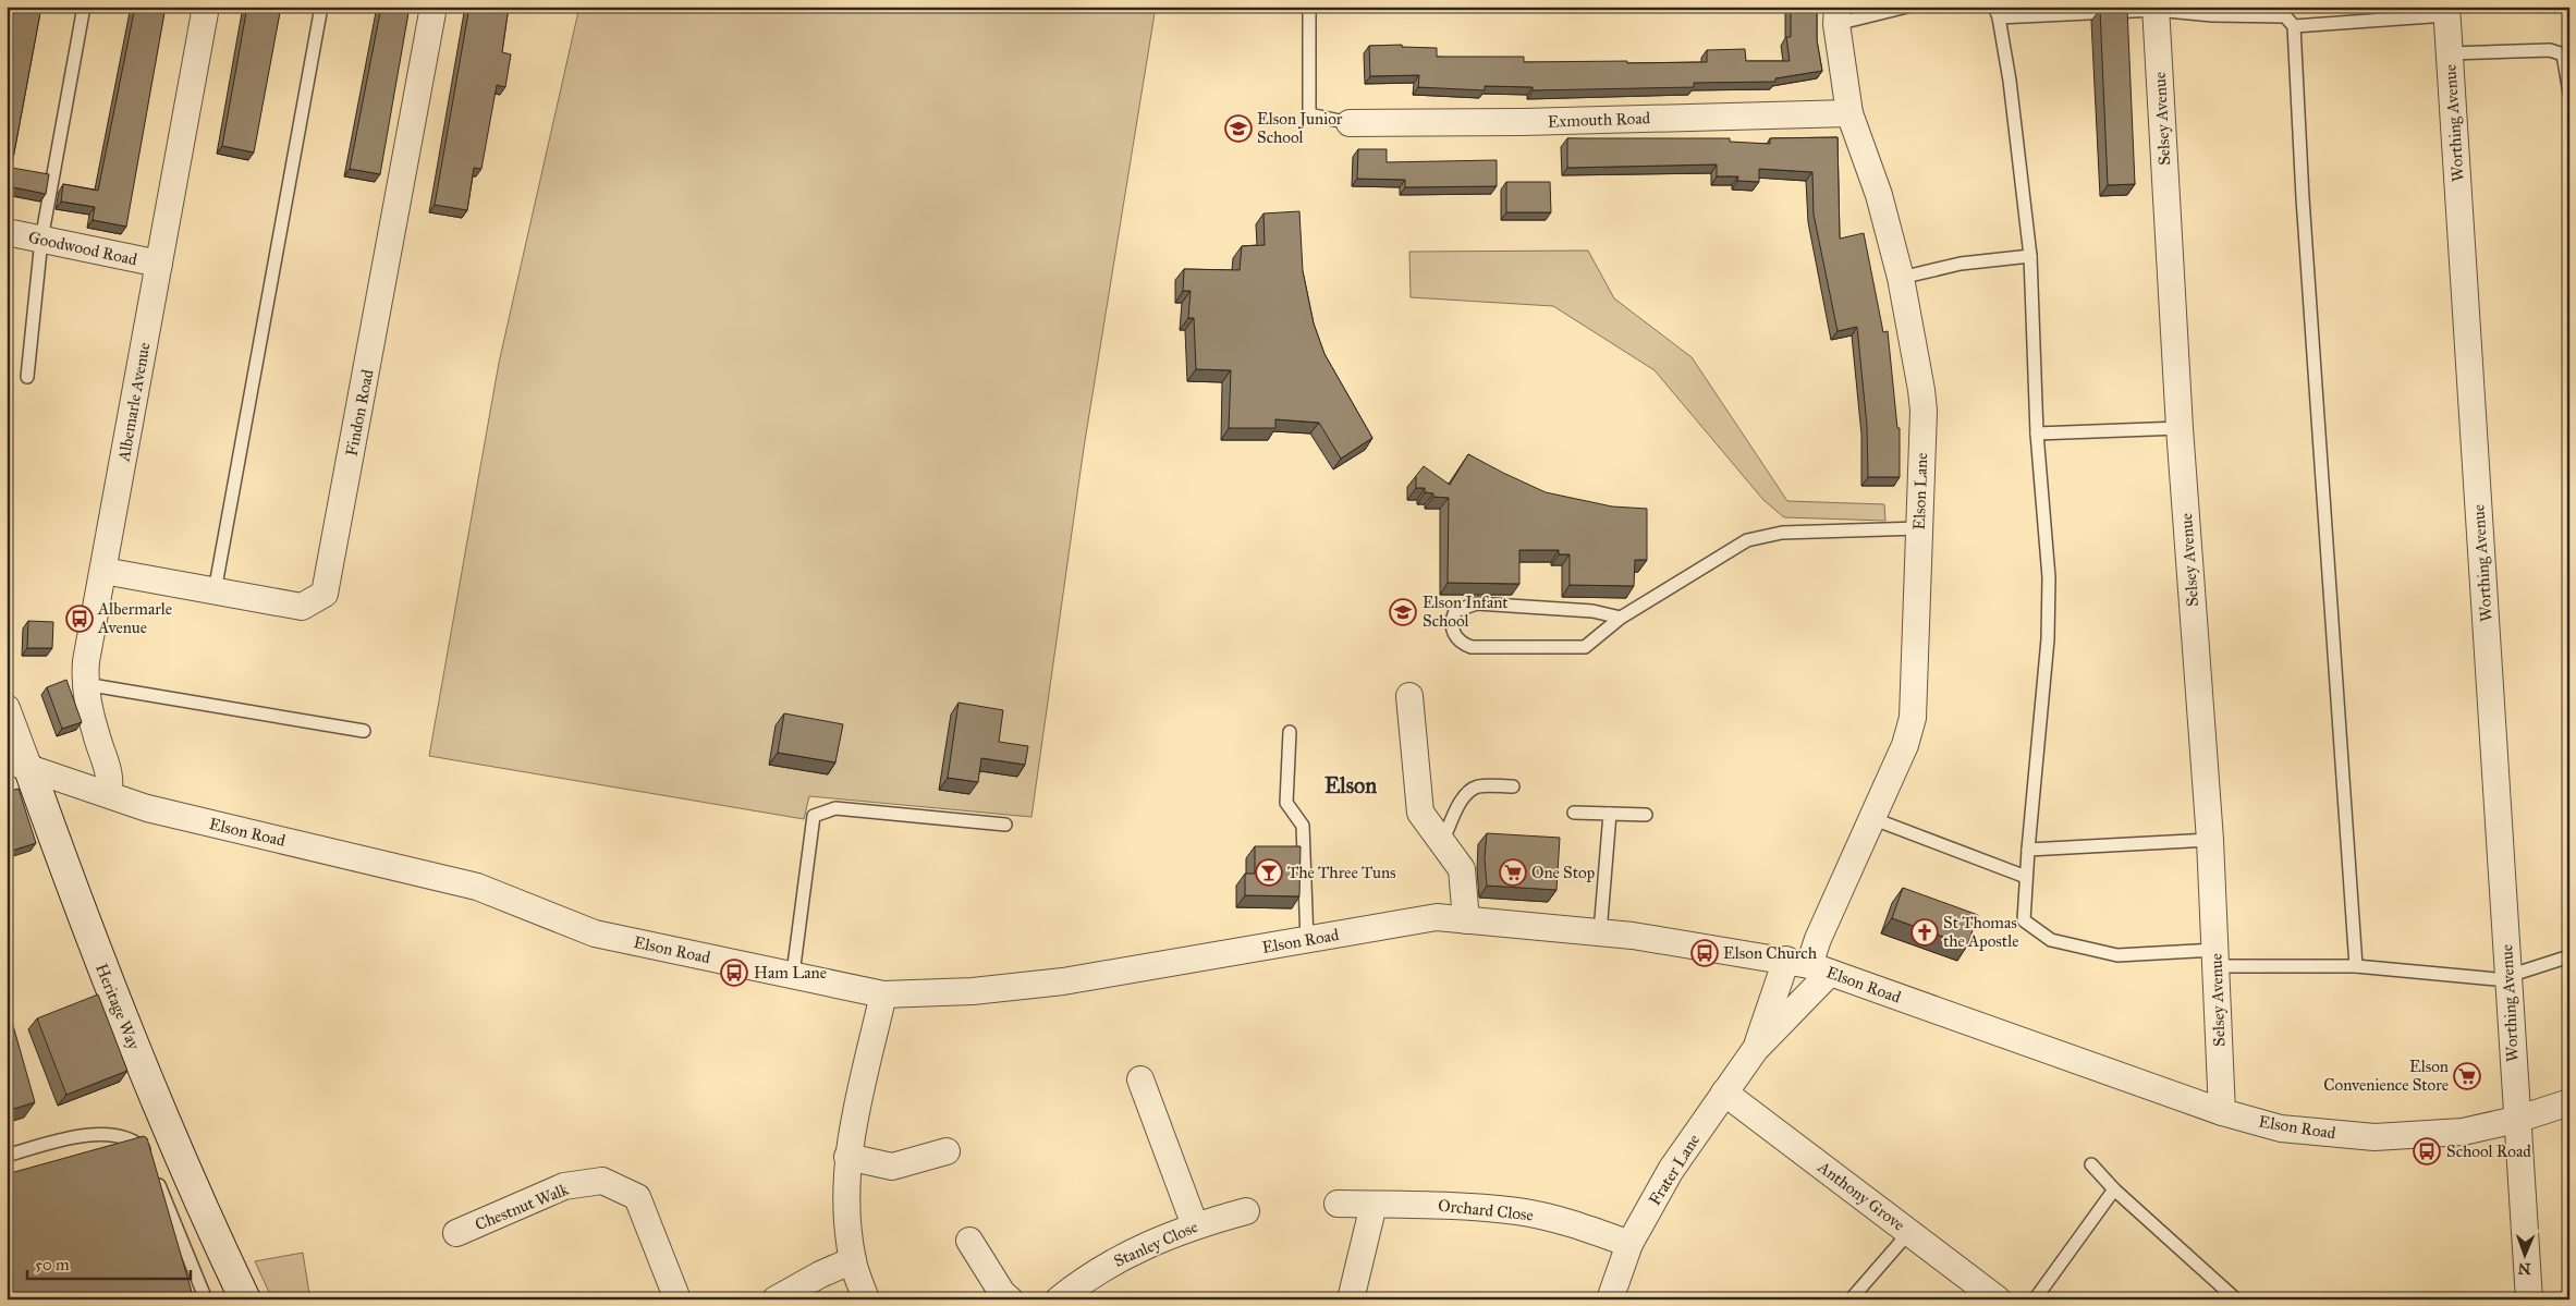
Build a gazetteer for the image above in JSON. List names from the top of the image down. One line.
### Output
{"streets":{"street":["Selsey Avenue","Exmouth Road","Worthing Avenue","Goodwood Road","Albemarle Avenue","Findon Road","Elson Lane","Elson Road","Heritage Way","Frater Lane","Anthony Grove","Chestnut Walk","Orchard Close","Stanley Close"]},"crossings":[["Selsey Avenue","Elson Road"],["Exmouth Road","Elson Lane"],["Worthing Avenue","Elson Road"],["Goodwood Road","Albemarle Avenue"],["Albemarle Avenue","Findon Road"],["Albemarle Avenue","Elson Road"],["Elson Lane","Elson Road"],["Elson Lane","Frater Lane"],["Elson Road","Heritage Way"],["Elson Road","Frater Lane"],["Frater Lane","Anthony Grove"],["Frater Lane","Orchard Close"]],"districts":["Elson"],"places":{"school or university":["Elson Junior School","Elson Infant School"],"bus stop":["Albermarle Avenue","Elson Church","Ham Lane","School Road"],"bar":["The Three Tuns"],"supermarket":["One Stop","Elson Convenience Store"],"church":["St Thomas the Apostle"]},"scale_bar":"50 m","north":"bottom"}
